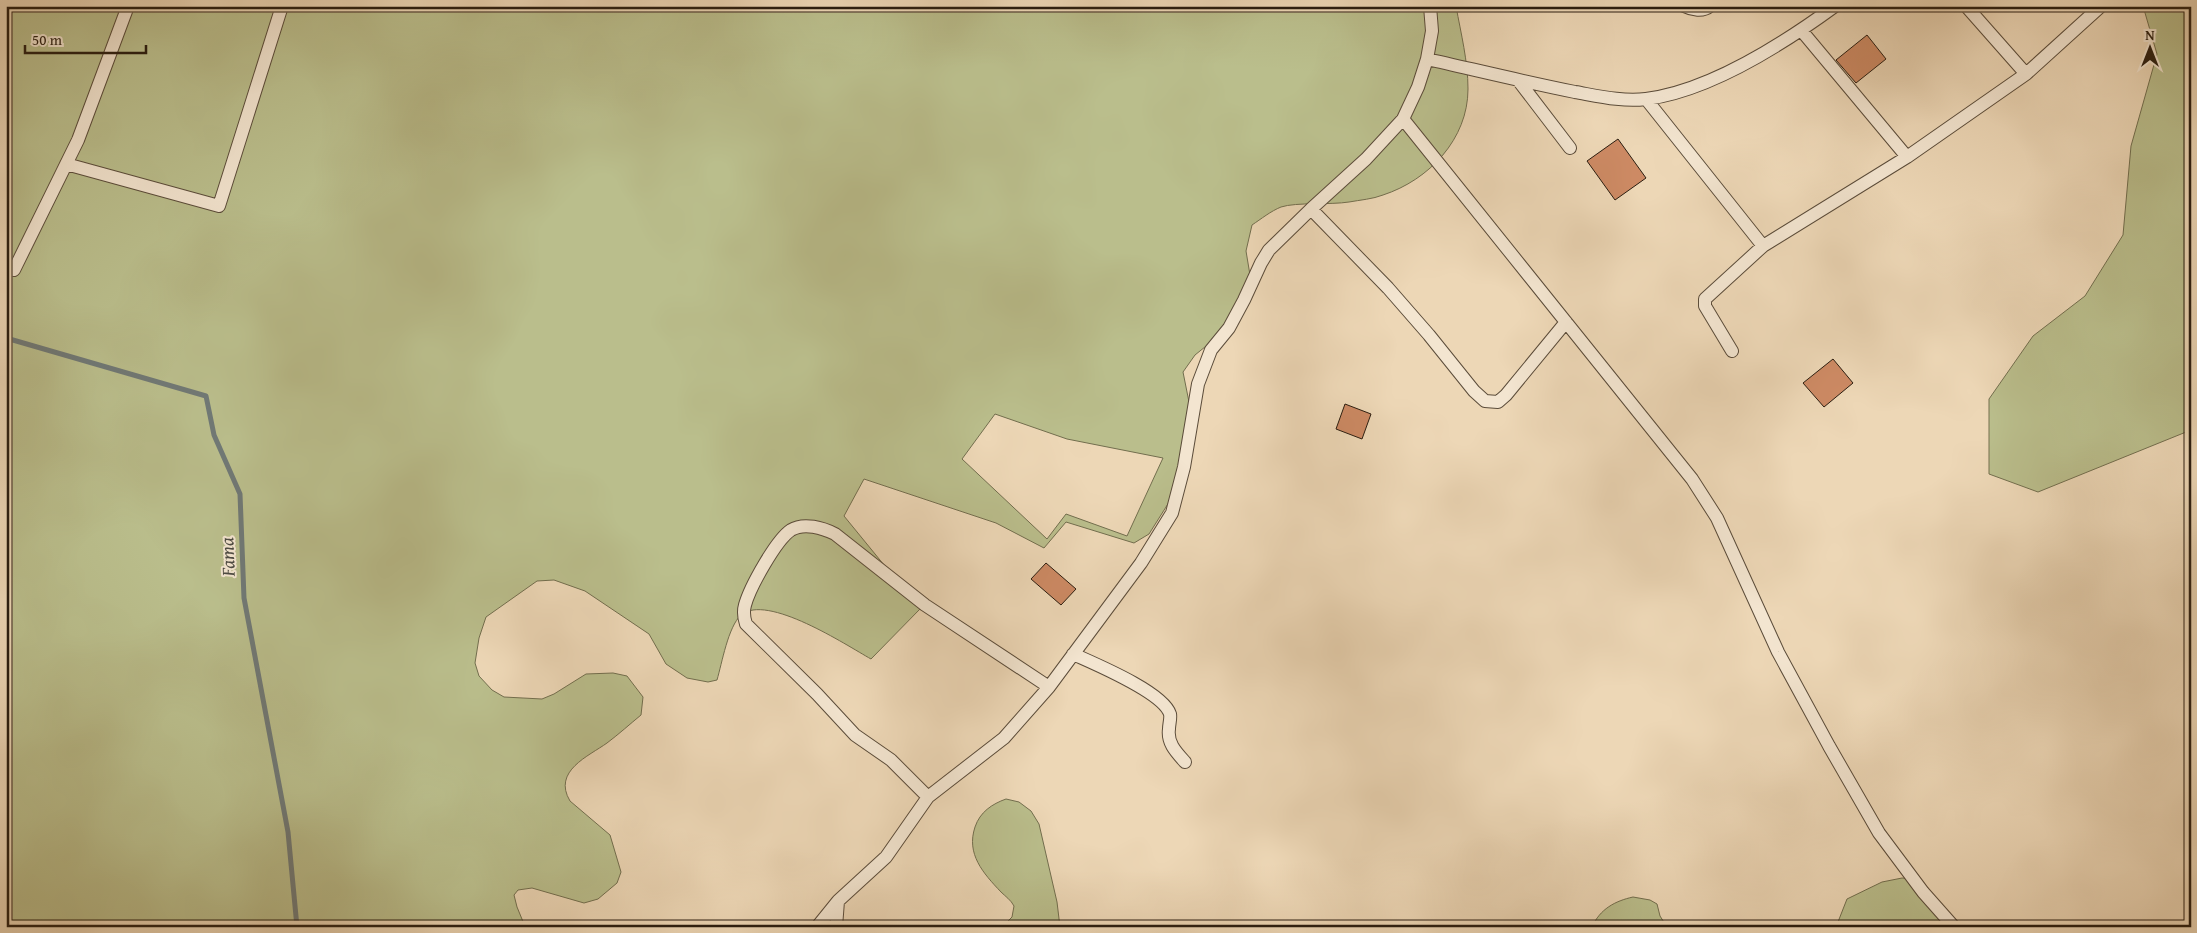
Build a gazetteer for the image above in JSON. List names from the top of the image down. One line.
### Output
{"water":["Fama"],"scale_bar":"50 m","north":"top"}
